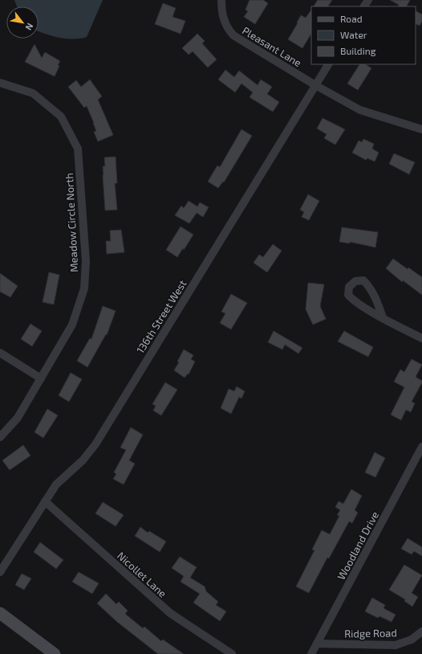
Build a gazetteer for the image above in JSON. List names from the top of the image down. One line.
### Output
{"streets":{"street":["Pleasant Lane","Meadow Circle North","136th Street West","Woodland Drive","Nicollet Lane","Ridge Road"]},"crossings":[["Pleasant Lane","136th Street West"],["136th Street West","Nicollet Lane"],["Woodland Drive","Ridge Road"]],"legend":["Road","Water","Building"],"north":"bottom right"}
